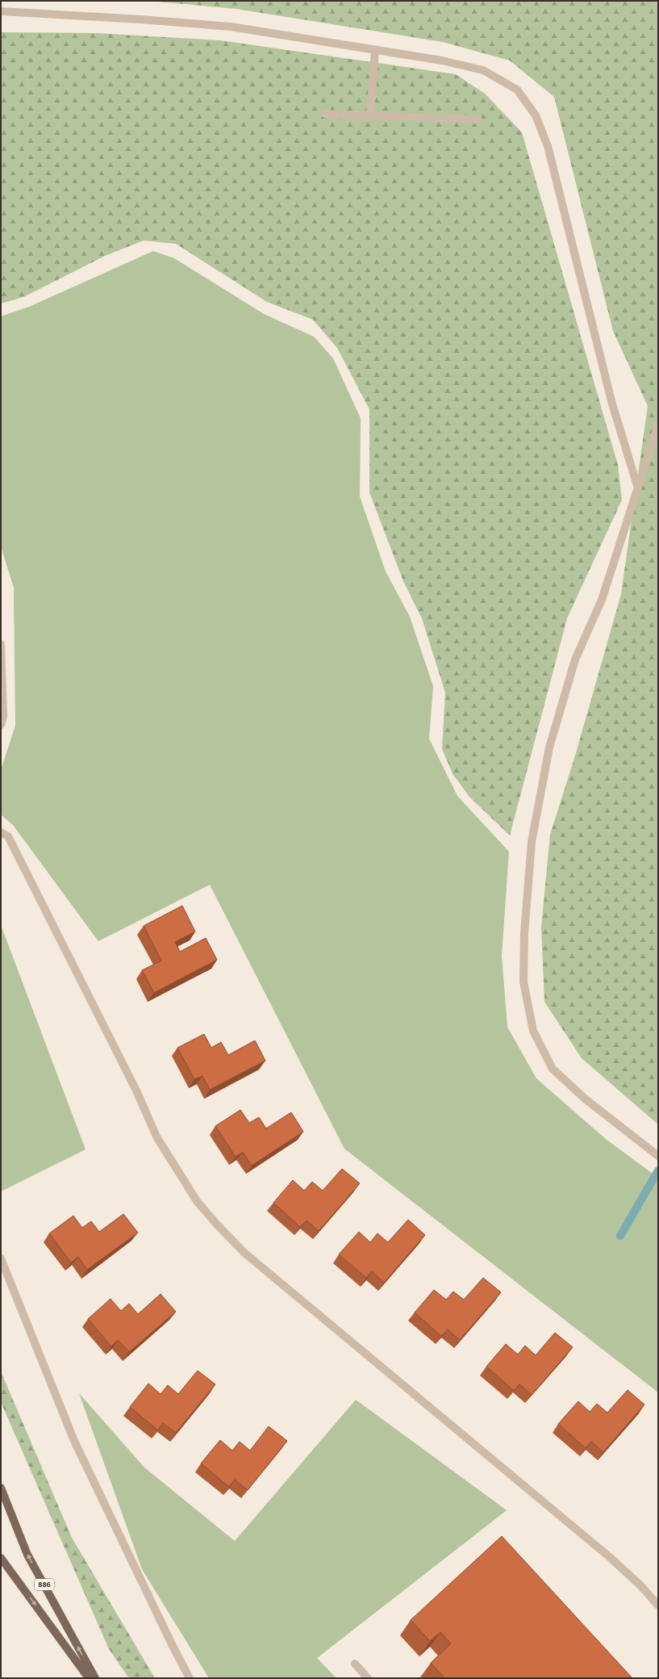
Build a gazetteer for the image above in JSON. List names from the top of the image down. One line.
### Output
{"streets":{"main road":["886"]}}
